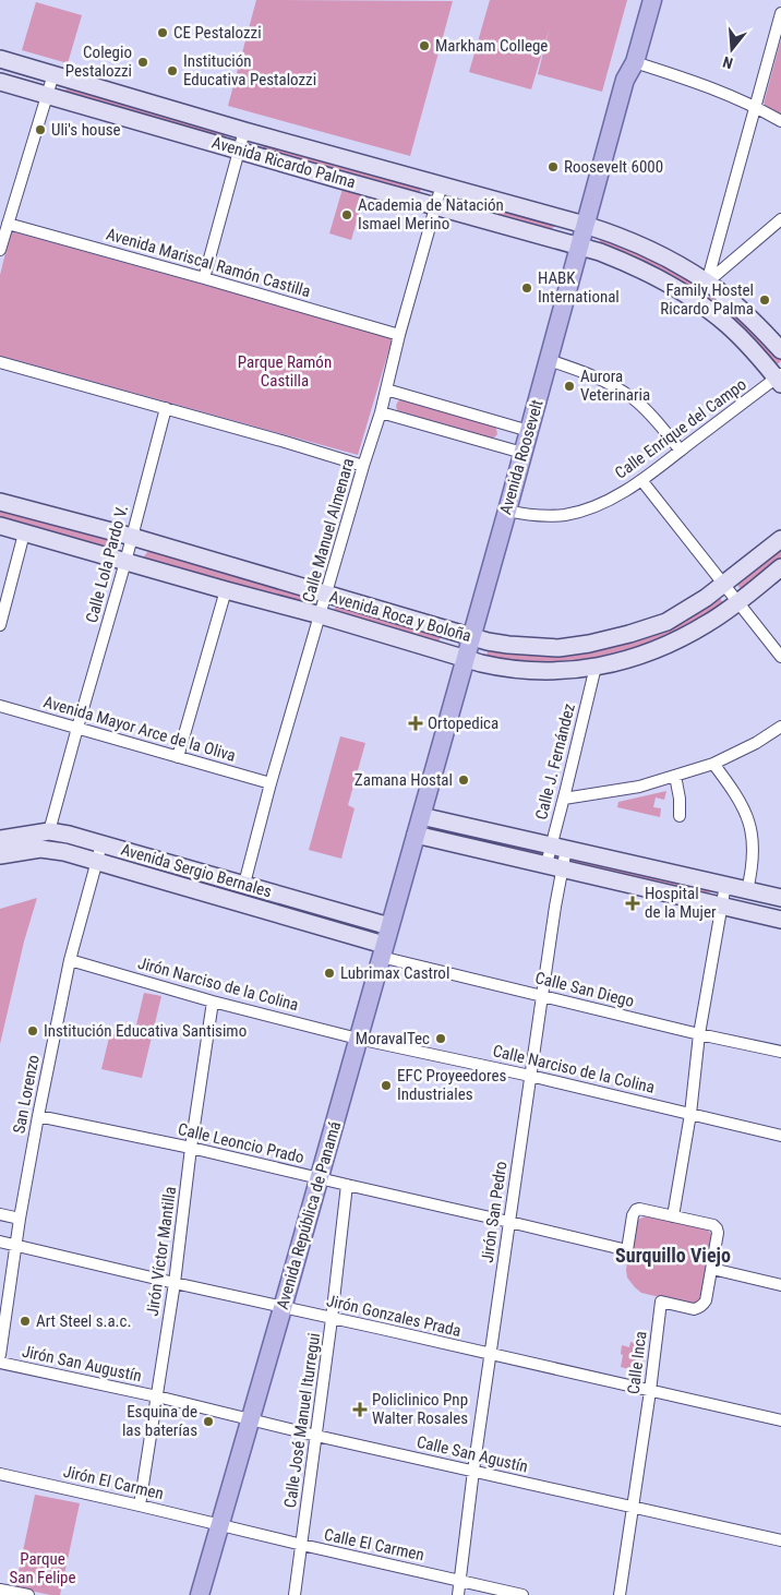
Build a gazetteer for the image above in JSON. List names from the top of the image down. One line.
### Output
{"streets":{"main road":["Avenida Ricardo Palma","Avenida Roosevelt","Avenida Roca y Boloña","Avenida Sergio Bernales","Avenida República de Panamá"],"street":["Avenida Mariscal Ramón Castilla","Calle Enrique del Campo","Calle Manuel Almenara","Calle Lola Pardo V.","Avenida Mayor Arce de la Oliva","Calle J. Fernández","Jirón Narciso de la Colina","Calle San Diego","Calle Narciso de la Colina","San Lorenzo","Calle Leoncio Prado","Jirón San Pedro","Jirón Víctor Mantilla","Jirón Gonzales Prada","Calle Inca","Jirón San Augustín","Calle José Manuel Iturregui","Calle San Agustín","Jirón El Carmen","Calle El Carmen"]},"crossings":[["Avenida Ricardo Palma","Calle Enrique del Campo"],["Avenida Ricardo Palma","Avenida Roosevelt"],["Avenida Ricardo Palma","Calle Manuel Almenara"],["Avenida Mariscal Ramón Castilla","Calle Manuel Almenara"],["Calle Enrique del Campo","Avenida Roosevelt"],["Avenida Roosevelt","Avenida Roca y Boloña"],["Avenida Roosevelt","Avenida República de Panamá"],["Calle Manuel Almenara","Avenida Roca y Boloña"],["Calle Manuel Almenara","Avenida Mayor Arce de la Oliva"],["Calle Manuel Almenara","Avenida Sergio Bernales"],["Calle Lola Pardo V.","Avenida Roca y Boloña"],["Calle Lola Pardo V.","Avenida Mayor Arce de la Oliva"],["Calle Lola Pardo V.","Avenida Sergio Bernales"],["Avenida Roca y Boloña","Calle J. Fernández"],["Calle J. Fernández","Jirón San Pedro"],["Avenida Sergio Bernales","Calle San Diego"],["Avenida Sergio Bernales","San Lorenzo"],["Avenida Sergio Bernales","Avenida República de Panamá"],["Jirón Narciso de la Colina","Calle Narciso de la Colina"],["Jirón Narciso de la Colina","San Lorenzo"],["Jirón Narciso de la Colina","Avenida República de Panamá"],["Jirón Narciso de la Colina","Jirón Víctor Mantilla"],["Calle San Diego","Jirón San Pedro"],["Calle San Diego","Avenida República de Panamá"],["Calle Narciso de la Colina","Jirón San Pedro"],["Calle Narciso de la Colina","Avenida República de Panamá"],["San Lorenzo","Calle Leoncio Prado"],["San Lorenzo","Jirón Gonzales Prada"],["Calle Leoncio Prado","Jirón San Pedro"],["Calle Leoncio Prado","Avenida República de Panamá"],["Calle Leoncio Prado","Jirón Víctor Mantilla"],["Calle Leoncio Prado","Calle Inca"],["Calle Leoncio Prado","Calle José Manuel Iturregui"],["Jirón San Pedro","Jirón Gonzales Prada"],["Jirón San Pedro","Calle San Agustín"],["Jirón San Pedro","Calle El Carmen"],["Avenida República de Panamá","Jirón Gonzales Prada"],["Avenida República de Panamá","Calle San Agustín"],["Avenida República de Panamá","Jirón El Carmen"],["Avenida República de Panamá","Calle El Carmen"],["Jirón Víctor Mantilla","Jirón Gonzales Prada"],["Jirón Víctor Mantilla","Jirón San Augustín"],["Jirón Víctor Mantilla","Calle San Agustín"],["Jirón Víctor Mantilla","Jirón El Carmen"],["Jirón Gonzales Prada","Calle Inca"],["Jirón Gonzales Prada","Calle José Manuel Iturregui"],["Calle Inca","Calle San Agustín"],["Jirón San Augustín","Calle San Agustín"],["Calle José Manuel Iturregui","Calle San Agustín"],["Calle José Manuel Iturregui","Calle El Carmen"],["Jirón El Carmen","Calle El Carmen"]],"districts":["Surquillo Viejo"],"parks":["Parque Ramón Castilla","Parque San Felipe"],"places":{"other":["CE Pestalozzi","Markham College","Colegio Pestalozzi","Institución Educativa Pestalozzi","Uli's house","Roosevelt 6000","Academia de Natación Ismael Merino","HABK International","Family Hostel Ricardo Palma","Aurora Veterinaria","Zamana Hostal","Lubrimax Castrol","Institución Educativa Santisimo","MoravalTec","EFC Proyeedores Industriales","Art Steel s.a.c.","Esquina de las baterías"],"health":["Ortopedica","Hospital de la Mujer","Policlinico Pnp Walter Rosales"]},"north":"bottom"}
